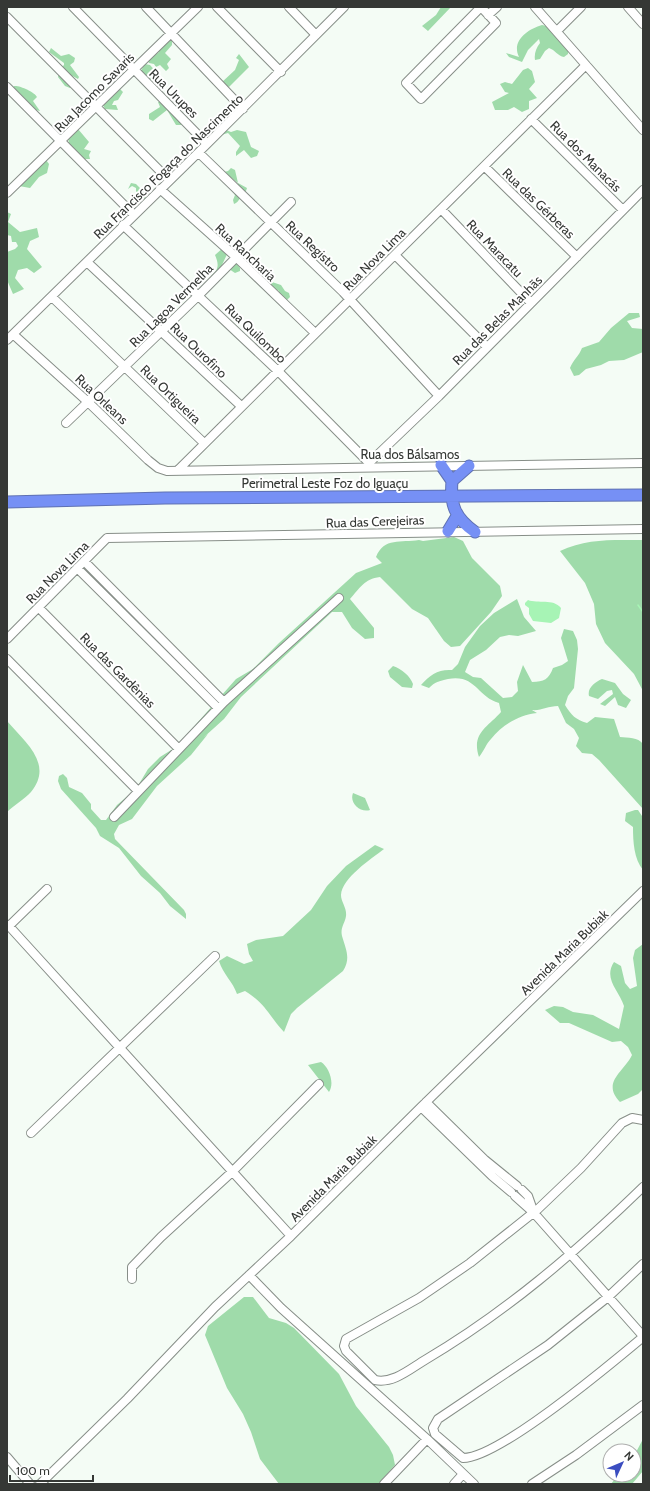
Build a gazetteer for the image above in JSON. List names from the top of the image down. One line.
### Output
{"streets":{"highway":["Perimetral Leste Foz do Iguaçu"],"street":["Rua Jacomo Savaris","Rua Urupes","Rua dos Manacás","Rua Francisco Fogaça do Nascimento","Rua das Gérberas","Rua Registro","Rua Maracatu","Rua Rancharia","Rua Nova Lima","Rua Lagoa Vermelha","Rua das Belas Manhãs","Rua Quilombo","Rua Ourofino","Rua Ortigueira","Rua Orleans","Rua dos Bálsamos","Rua das Cerejeiras","Rua das Gardênias","Avenida Maria Bubiak"]},"crossings":[["Rua Jacomo Savaris","Rua Urupes"],["Rua Urupes","Rua Francisco Fogaça do Nascimento"],["Rua dos Manacás","Rua Nova Lima"],["Rua dos Manacás","Rua das Belas Manhãs"],["Rua Francisco Fogaça do Nascimento","Rua Registro"],["Rua Francisco Fogaça do Nascimento","Rua Rancharia"],["Rua Francisco Fogaça do Nascimento","Rua Quilombo"],["Rua Francisco Fogaça do Nascimento","Rua Ourofino"],["Rua Francisco Fogaça do Nascimento","Rua Ortigueira"],["Rua Francisco Fogaça do Nascimento","Rua Orleans"],["Rua das Gérberas","Rua Nova Lima"],["Rua das Gérberas","Rua das Belas Manhãs"],["Rua Registro","Rua Nova Lima"],["Rua Registro","Rua Lagoa Vermelha"],["Rua Registro","Rua das Belas Manhãs"],["Rua Maracatu","Rua Nova Lima"],["Rua Maracatu","Rua das Belas Manhãs"],["Rua Rancharia","Rua Nova Lima"],["Rua Rancharia","Rua Lagoa Vermelha"],["Rua Nova Lima","Rua Quilombo"],["Rua Nova Lima","Rua Ourofino"],["Rua Nova Lima","Rua Ortigueira"],["Rua Nova Lima","Rua Orleans"],["Rua Nova Lima","Rua dos Bálsamos"],["Rua Nova Lima","Rua das Cerejeiras"],["Rua Nova Lima","Rua das Gardênias"],["Rua Lagoa Vermelha","Rua Quilombo"],["Rua Lagoa Vermelha","Rua Ourofino"],["Rua Lagoa Vermelha","Rua Ortigueira"],["Rua Lagoa Vermelha","Rua Orleans"],["Rua das Belas Manhãs","Rua Quilombo"],["Rua das Belas Manhãs","Rua dos Bálsamos"],["Rua Quilombo","Rua dos Bálsamos"],["Rua Orleans","Rua dos Bálsamos"]],"scale_bar":"100 m","north":"top right"}
